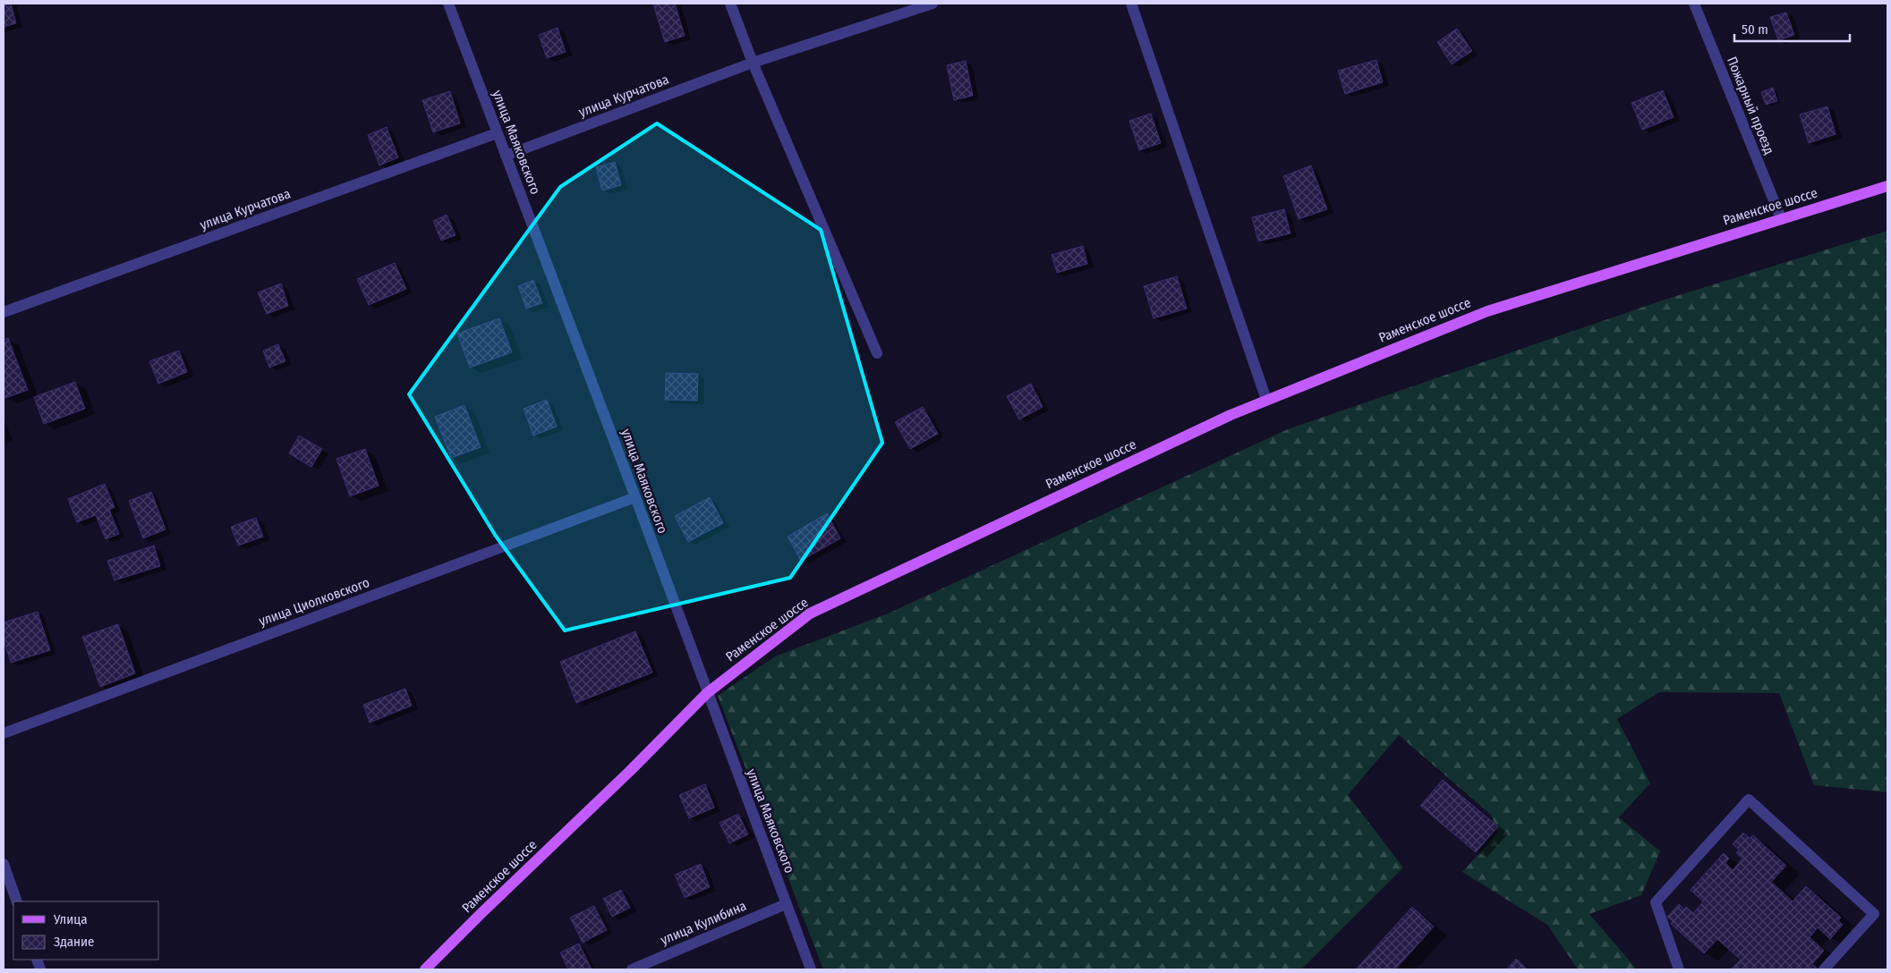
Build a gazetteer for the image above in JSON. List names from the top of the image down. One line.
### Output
{"streets":{"main road":["Раменское шоссе"],"street":["улица Курчатова","Пожарный проезд","улица Маяковского","улица Циолковского","улица Кулибина"]},"crossings":[["улица Курчатова","улица Маяковского"],["Пожарный проезд","Раменское шоссе"],["улица Маяковского","Раменское шоссе"],["улица Маяковского","улица Циолковского"],["улица Маяковского","улица Кулибина"]],"legend":["Улица","Здание"],"scale_bar":"50 m"}
